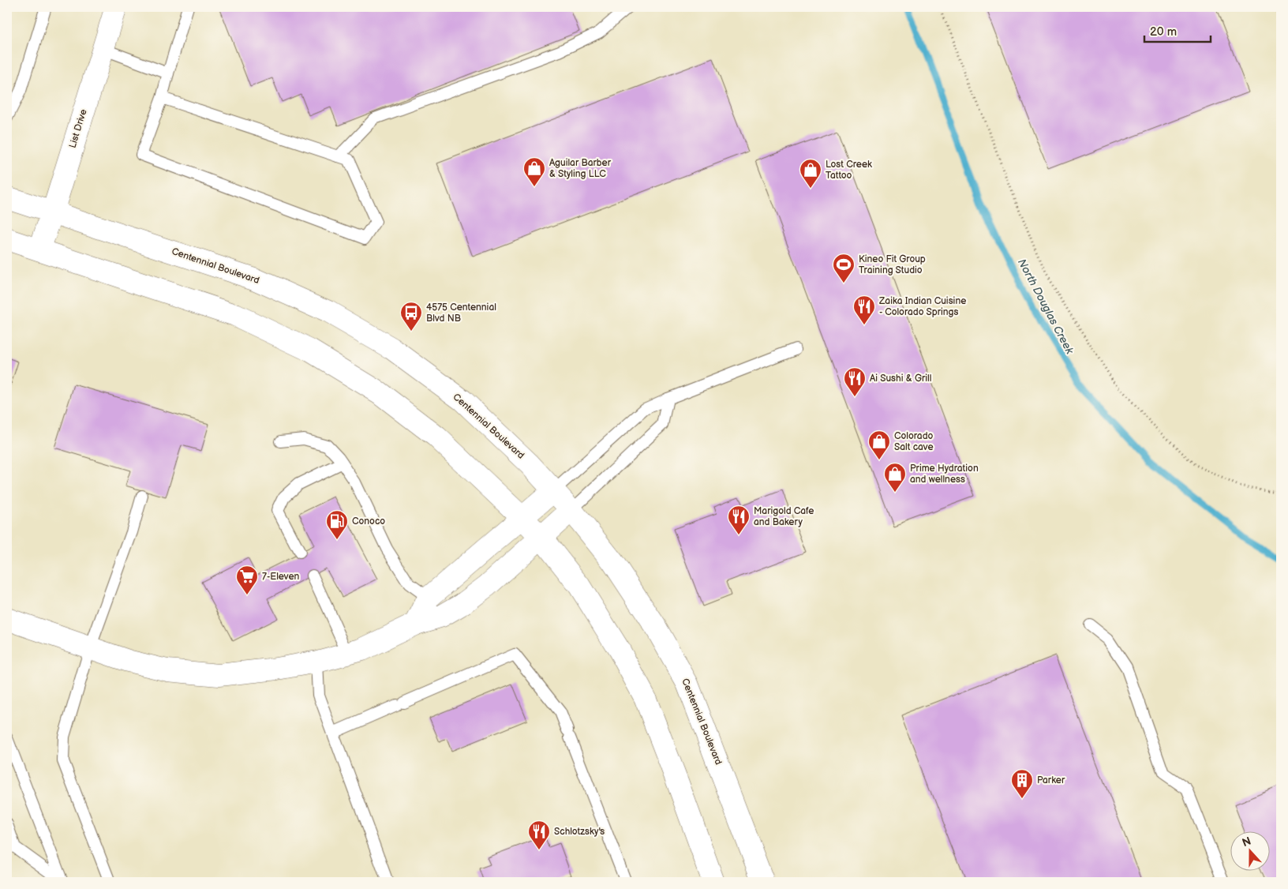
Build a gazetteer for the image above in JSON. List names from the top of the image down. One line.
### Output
{"streets":{"main road":["List Drive","Centennial Boulevard"]},"crossings":[["List Drive","Centennial Boulevard"]],"water":["North Douglas Creek"],"places":{"shop":["Aguilar Barber & Styling LLC","Lost Creek Tattoo","Colorado Salt cave","Prime Hydration and wellness"],"sports":["Kineo Fit Group Training Studio"],"restaurant":["Zaika Indian Cuisine - Colorado Springs","Ai Sushi & Grill","Marigold Cafe and Bakery","Schlotzsky's"],"bus stop":["4575 Centennial Blvd NB"],"fuel station":["Conoco"],"supermarket":["7-Eleven"],"building":["Parker"]},"scale_bar":"20 m","north":"top"}
